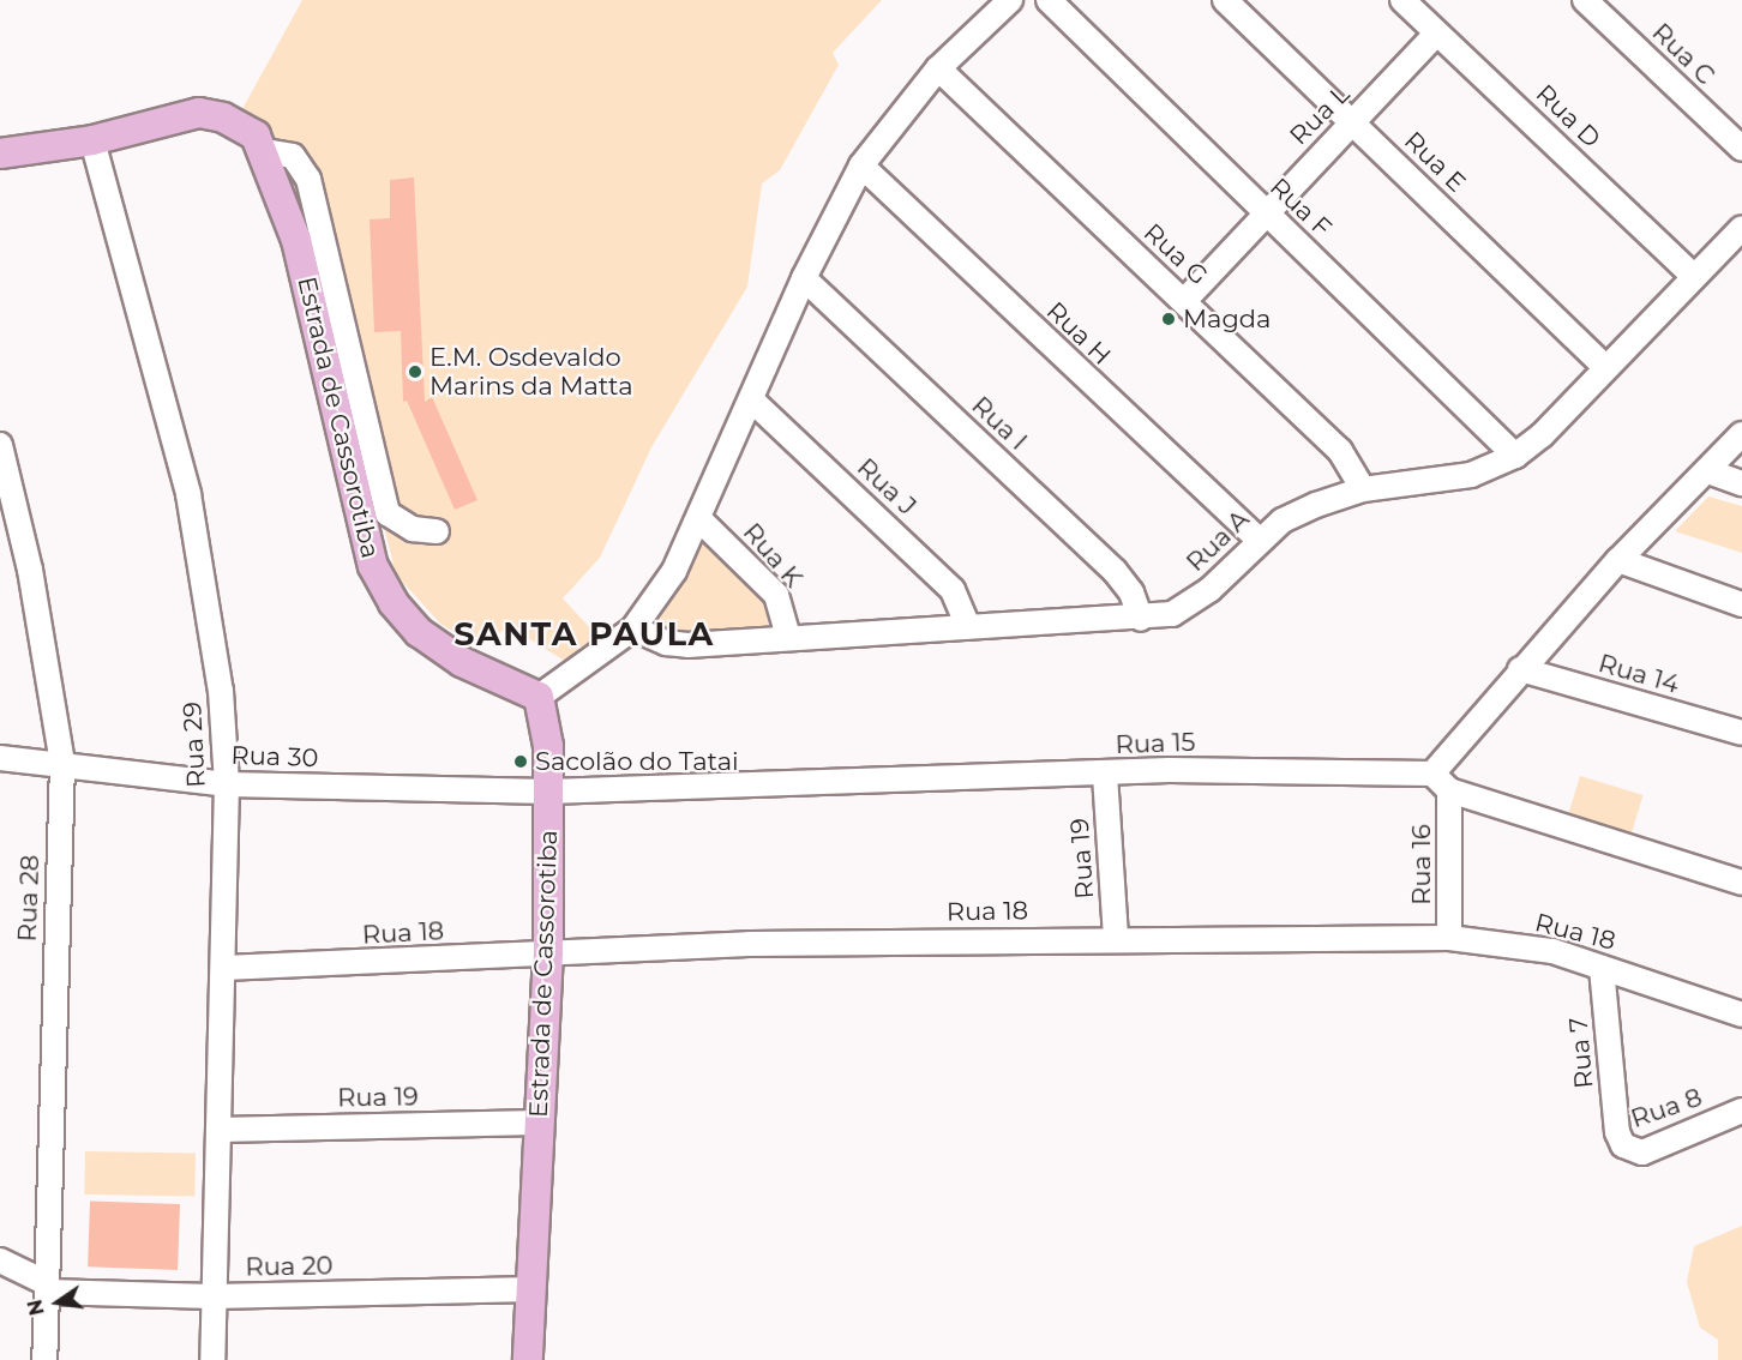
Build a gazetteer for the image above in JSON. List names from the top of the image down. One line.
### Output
{"streets":{"main road":["Estrada de Cassorotiba"],"street":["Rua C","Rua L","Rua D","Rua E","Rua F","Rua G","Rua H","Rua I","Rua J","Rua A","Rua K","Rua 14","Rua 15","Rua 29","Rua 30","Rua 19","Rua 16","Rua 28","Rua 18","Rua 7","Rua 8","Rua 20"]},"crossings":[["Rua L","Rua D"],["Rua L","Rua E"],["Rua L","Rua F"],["Rua L","Rua G"],["Rua D","Rua A"],["Rua E","Rua A"],["Rua F","Rua A"],["Rua G","Rua A"],["Rua H","Rua A"],["Estrada de Cassorotiba","Rua 15"],["Estrada de Cassorotiba","Rua 29"],["Estrada de Cassorotiba","Rua 30"],["Estrada de Cassorotiba","Rua 19"],["Estrada de Cassorotiba","Rua 18"],["Estrada de Cassorotiba","Rua 20"],["Rua I","Rua A"],["Rua J","Rua A"],["Rua A","Rua K"],["Rua 15","Rua 30"],["Rua 15","Rua 19"],["Rua 29","Rua 30"],["Rua 29","Rua 19"],["Rua 29","Rua 18"],["Rua 29","Rua 20"],["Rua 30","Rua 28"],["Rua 19","Rua 18"],["Rua 16","Rua 18"],["Rua 28","Rua 20"],["Rua 18","Rua 7"],["Rua 7","Rua 8"]],"districts":["SANTA PAULA"],"places":["Magda","E.M. Osdevaldo Marins da Matta","Sacolão do Tatai"],"north":"left"}
